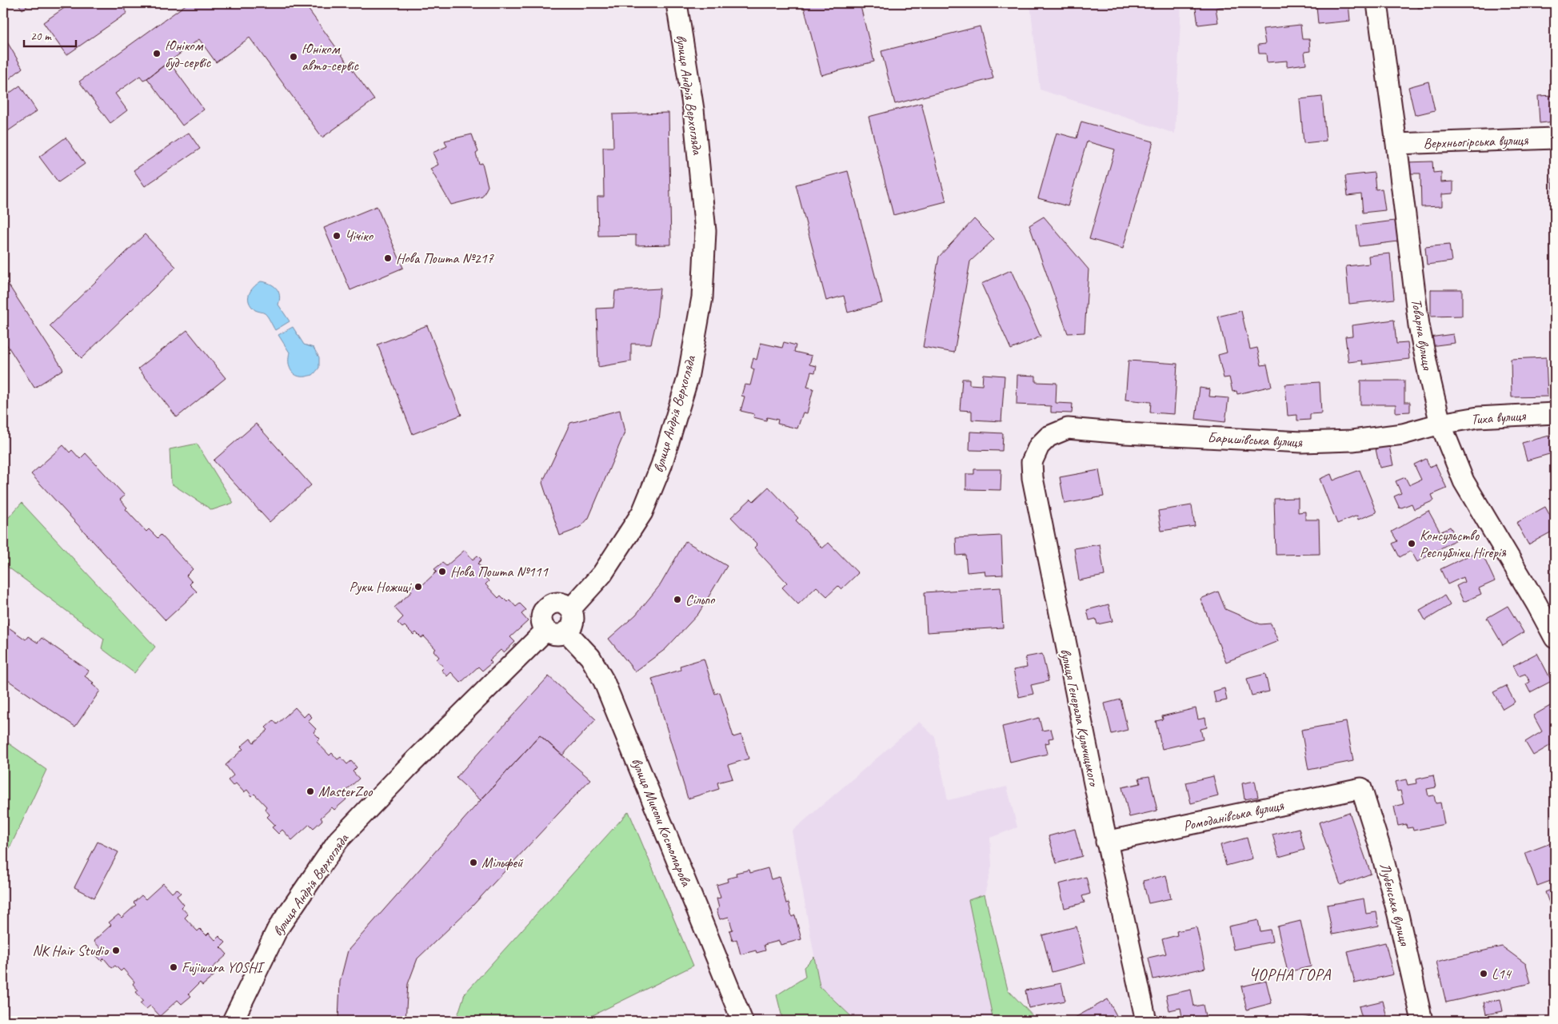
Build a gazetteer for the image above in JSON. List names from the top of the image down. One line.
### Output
{"streets":{"street":["вулиця Андрія Верхогляда","Верхньогірська вулиця","Товарна вулиця","Тиха вулиця","Баришівська вулиця","вулиця Генерала Кульчицького","Ромоданівська вулиця","вулиця Миколи Костомарова","Лубенська вулиця"]},"crossings":[["вулиця Андрія Верхогляда","вулиця Миколи Костомарова"],["Верхньогірська вулиця","Товарна вулиця"],["Товарна вулиця","Тиха вулиця"],["Товарна вулиця","Баришівська вулиця"],["Тиха вулиця","Баришівська вулиця"],["Баришівська вулиця","вулиця Генерала Кульчицького"],["вулиця Генерала Кульчицького","Ромоданівська вулиця"],["Ромоданівська вулиця","Лубенська вулиця"]],"districts":["ЧОРНА ГОРА"],"places":["Юніком буд-сервіс","Юніком авто-сервіс","Чічіко","Нова Пошта №217","Консульство Республіки Нігерія","Нова Пошта №111","Руки Ножиці","Сільпо","MasterZoo","Мільфей","NK Hair Studio","Fujiwara YOSHI","L14"],"scale_bar":"20 m"}
